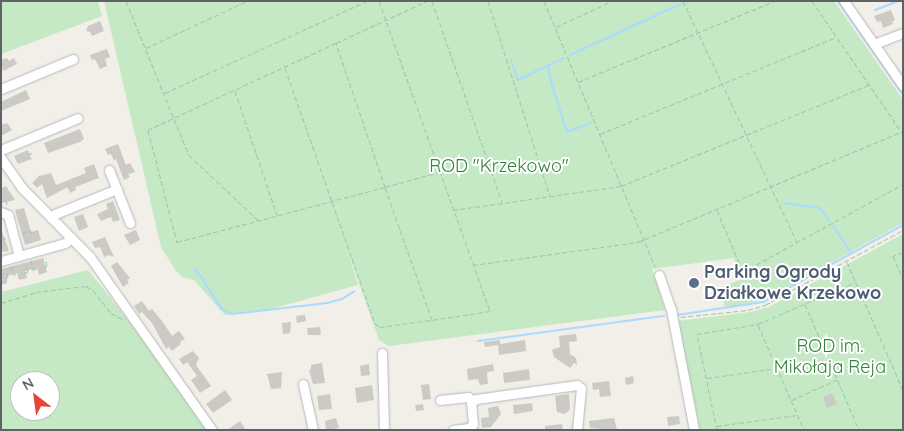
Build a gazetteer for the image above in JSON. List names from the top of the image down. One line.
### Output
{"parks":["ROD \"Krzekowo\"","ROD im. Mikołaja Reja"],"places":["Parking Ogrody Działkowe Krzekowo"],"north":"top left"}
